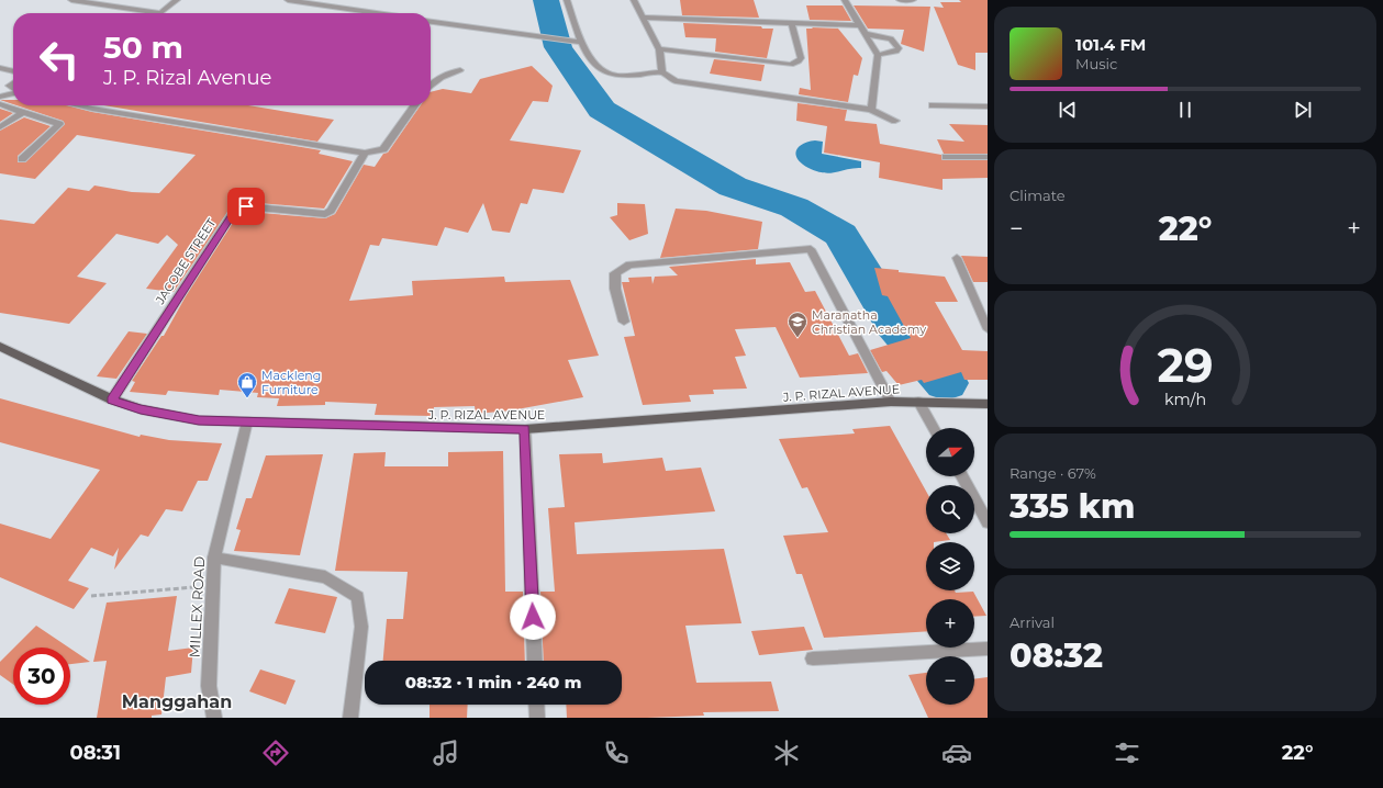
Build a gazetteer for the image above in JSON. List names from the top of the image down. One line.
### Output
{"streets":{"main road":["J. P. RIZAL AVENUE"],"street":["JACOBE STREET","MILLEX ROAD"]},"crossings":[["JACOBE STREET","J. P. RIZAL AVENUE"],["J. P. RIZAL AVENUE","MILLEX ROAD"]],"districts":["Manggahan"],"places":{"school or university":["Maranatha Christian Academy"],"shop":["Mackleng Furniture"]},"north":"right","page":{"turn":["50 m","J. P. Rizal Avenue"],"song":["101.4 FM","Music"],"tile":["Climate",["Range · 67%","335 km"],["Arrival","08:32"]],"heat":["−","22°","+"],"map_buttons":["+","−"],"limit":"30","trip":"08:32 · 1 min · 240 m","tabs":["08:31","22°"],"gauge":["29","km/h"]}}
